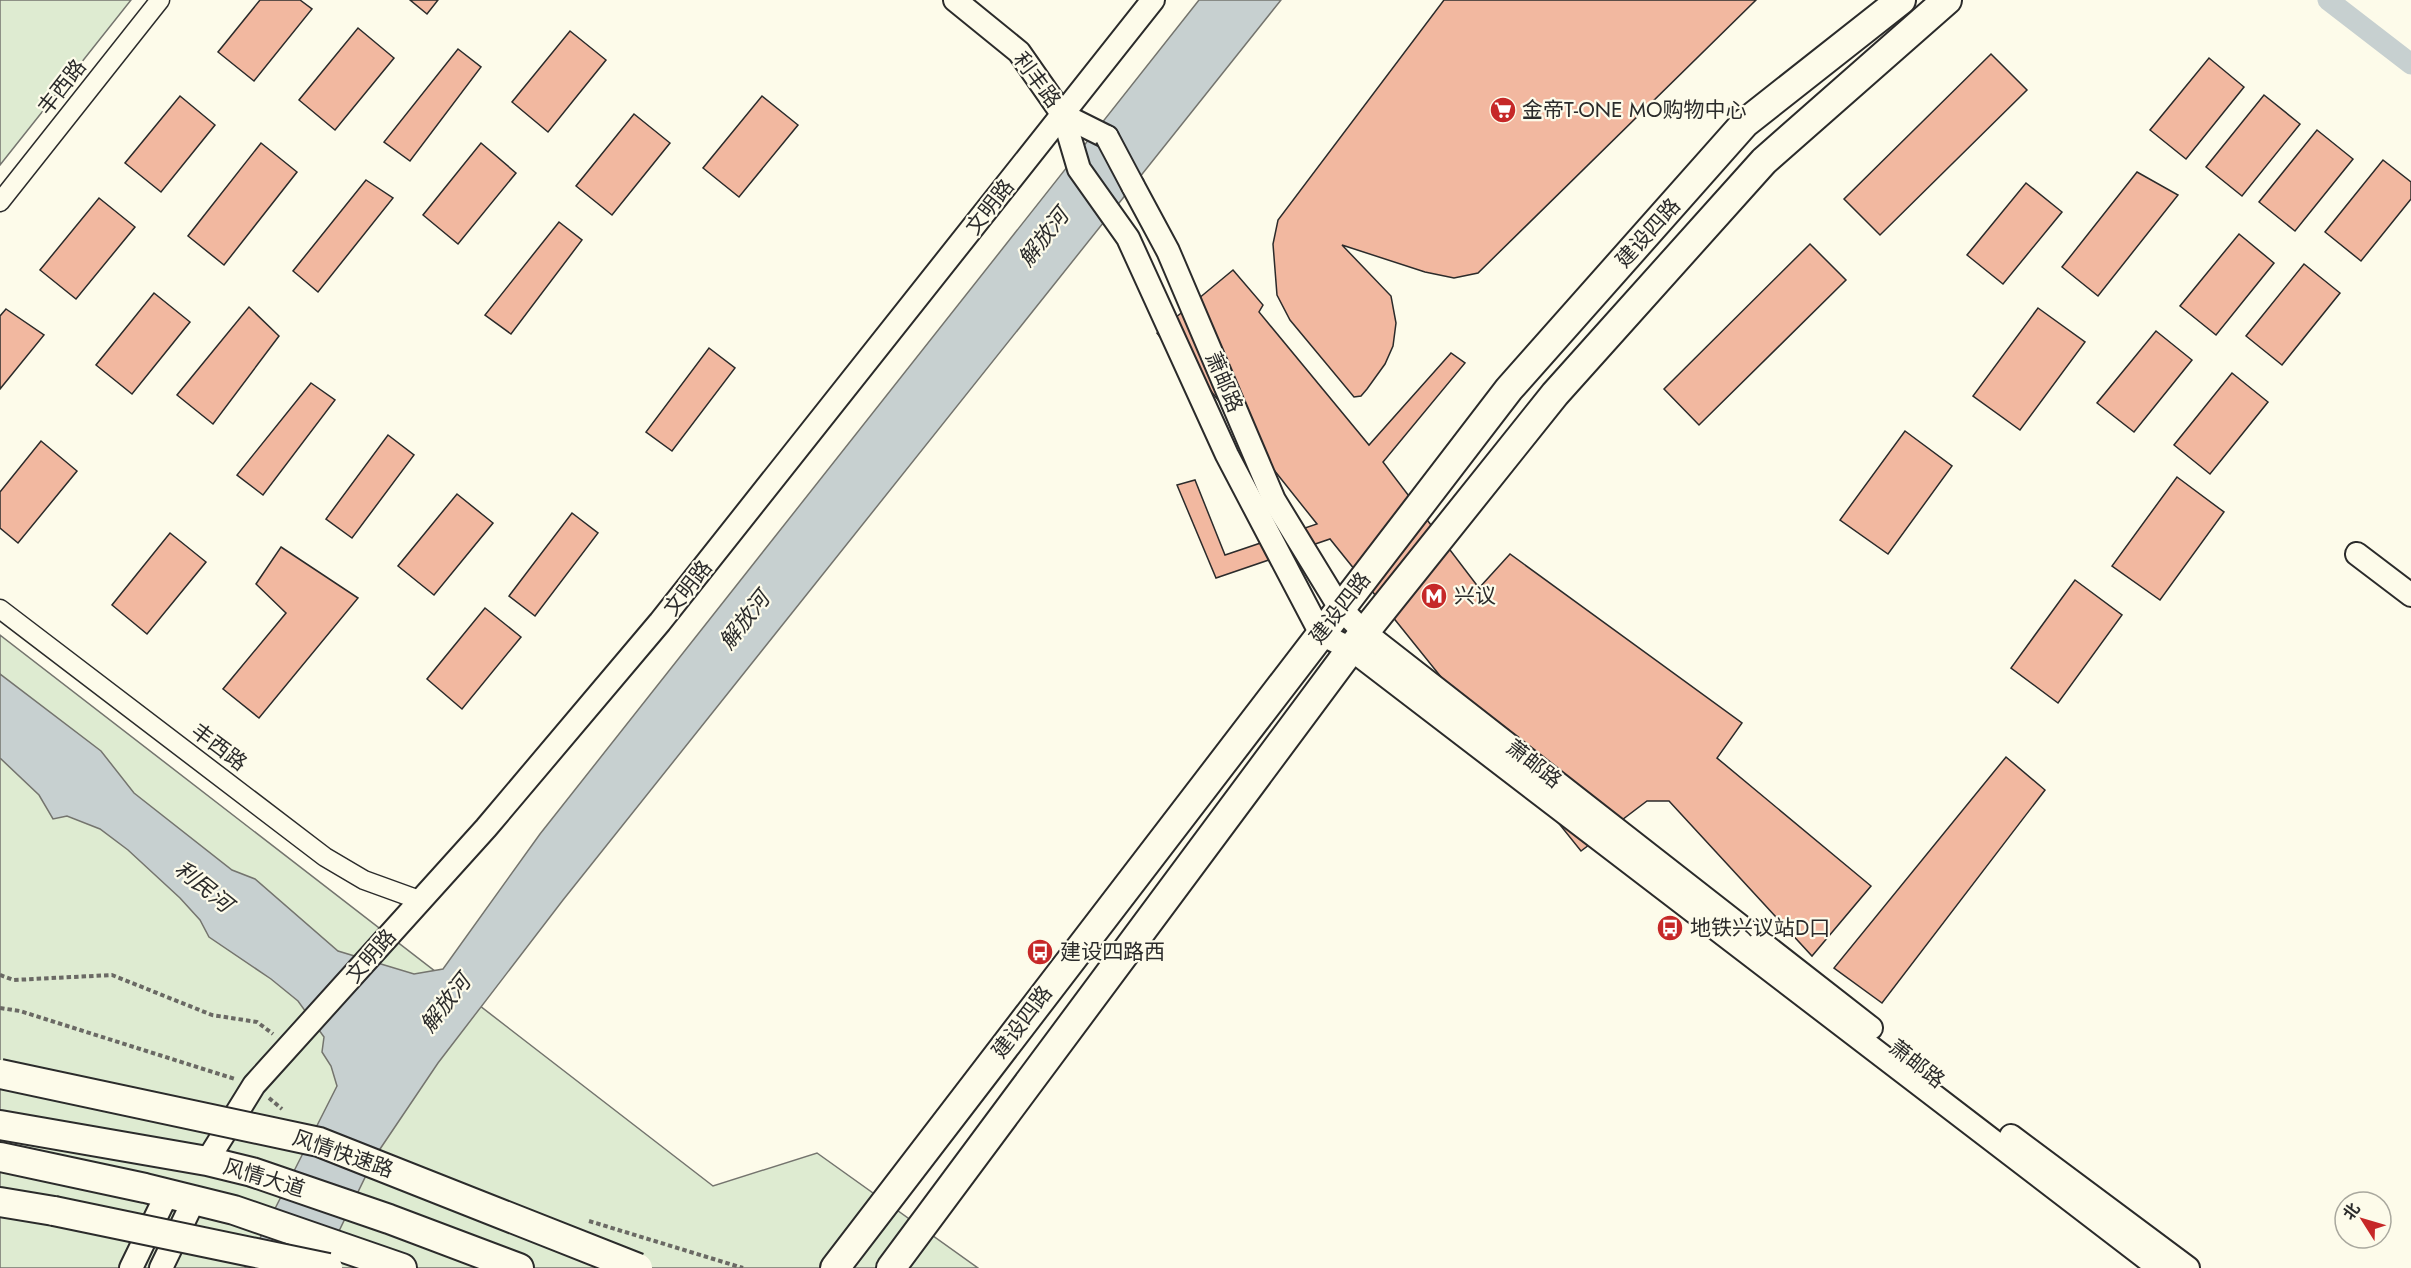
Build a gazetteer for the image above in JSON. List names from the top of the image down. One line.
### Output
{"streets":{"main road":["建设四路","风情快速路","风情大道"],"street":["利丰路","丰西路","文明路","萧邮路"]},"crossings":[["利丰路","文明路"],["利丰路","萧邮路"],["丰西路","文明路"],["文明路","萧邮路"],["文明路","风情大道"],["建设四路","萧邮路"]],"water":["解放河","利民河"],"places":{"supermarket":["金帝T-ONE MO购物中心"],"metro station":["兴议"],"bus stop":["地铁兴议站D口","建设四路西"]},"north":"top left"}
